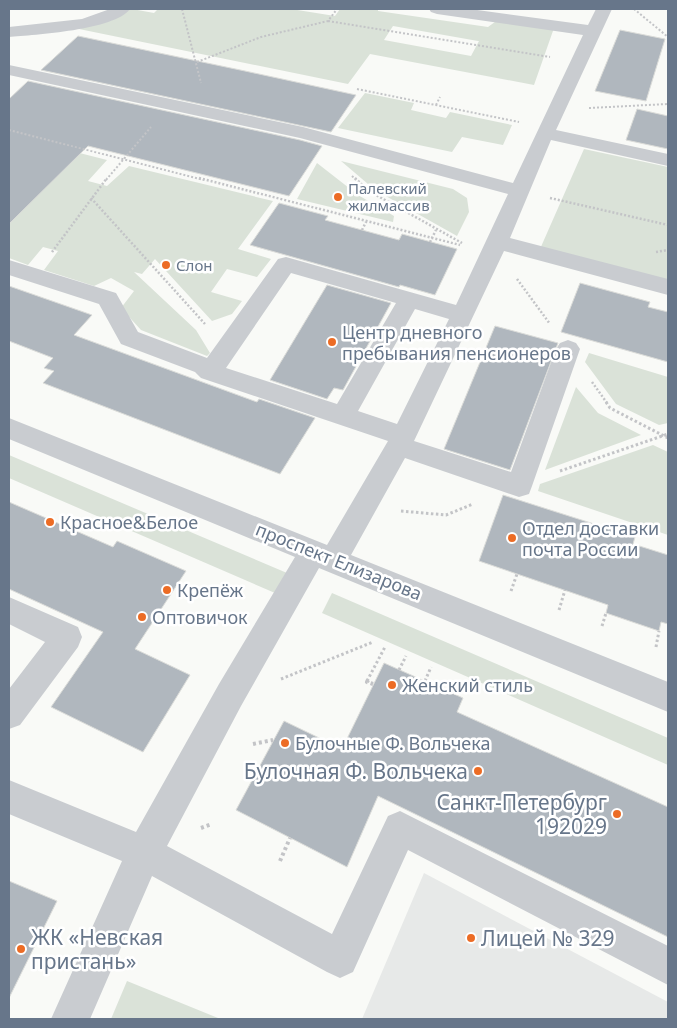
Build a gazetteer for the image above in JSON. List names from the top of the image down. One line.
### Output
{"streets":{"street":["проспект Елизарова"]},"places":["Палевский жилмассив","Слон","Центр дневного пребывания пенсионеров","Красное&Белое","Отдел доставки почта России","Крепёж","Оптовичок","Женский стиль","Булочные Ф. Вольчека","Булочная Ф. Вольчека","Санкт-Петербург 192029","Лицей № 329","ЖК «Невская пристань»"]}
